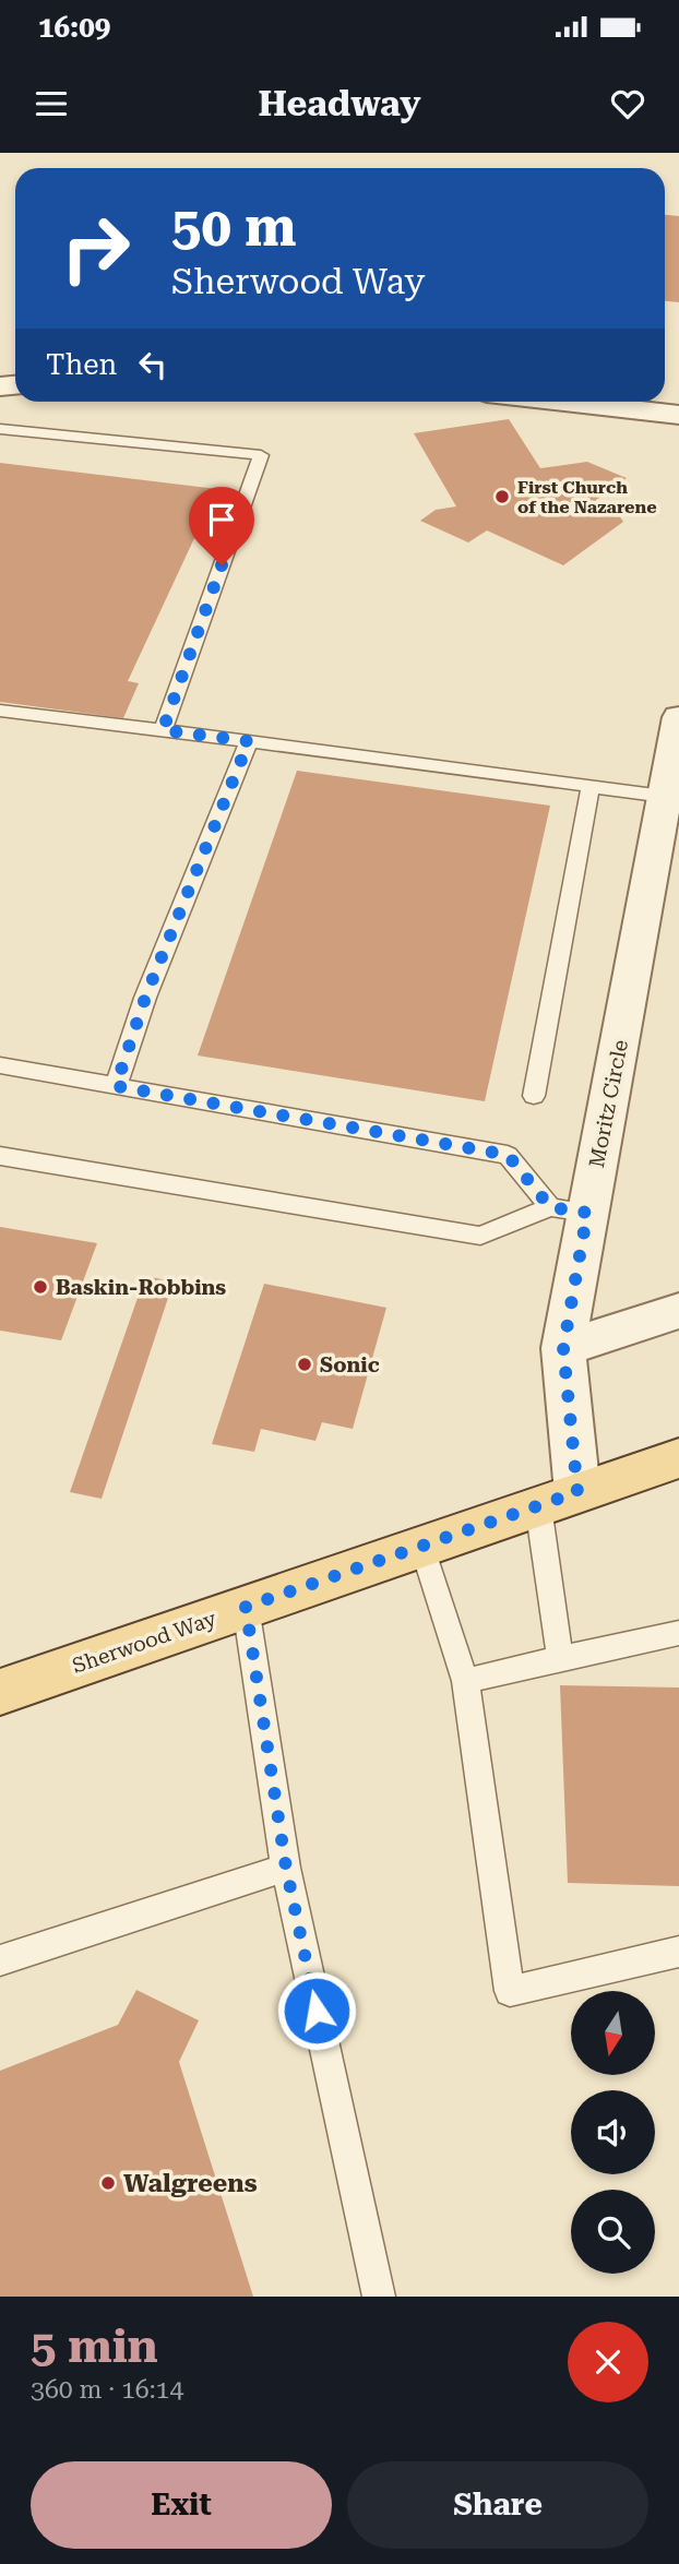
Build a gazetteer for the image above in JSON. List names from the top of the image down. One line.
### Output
{"streets":{"main road":["Sherwood Way"],"street":["Moritz Circle"]},"crossings":[["Moritz Circle","Sherwood Way"]],"places":["First Church of the Nazarene","Baskin-Robbins","Sonic","Walgreens"],"north":"bottom","page":{"status":"16:09","header":"Headway","turn":["50 m","Sherwood Way"],"then":"Then","heading":["5 min","360 m · 16:14"],"buttons":["Exit","Share"]}}
